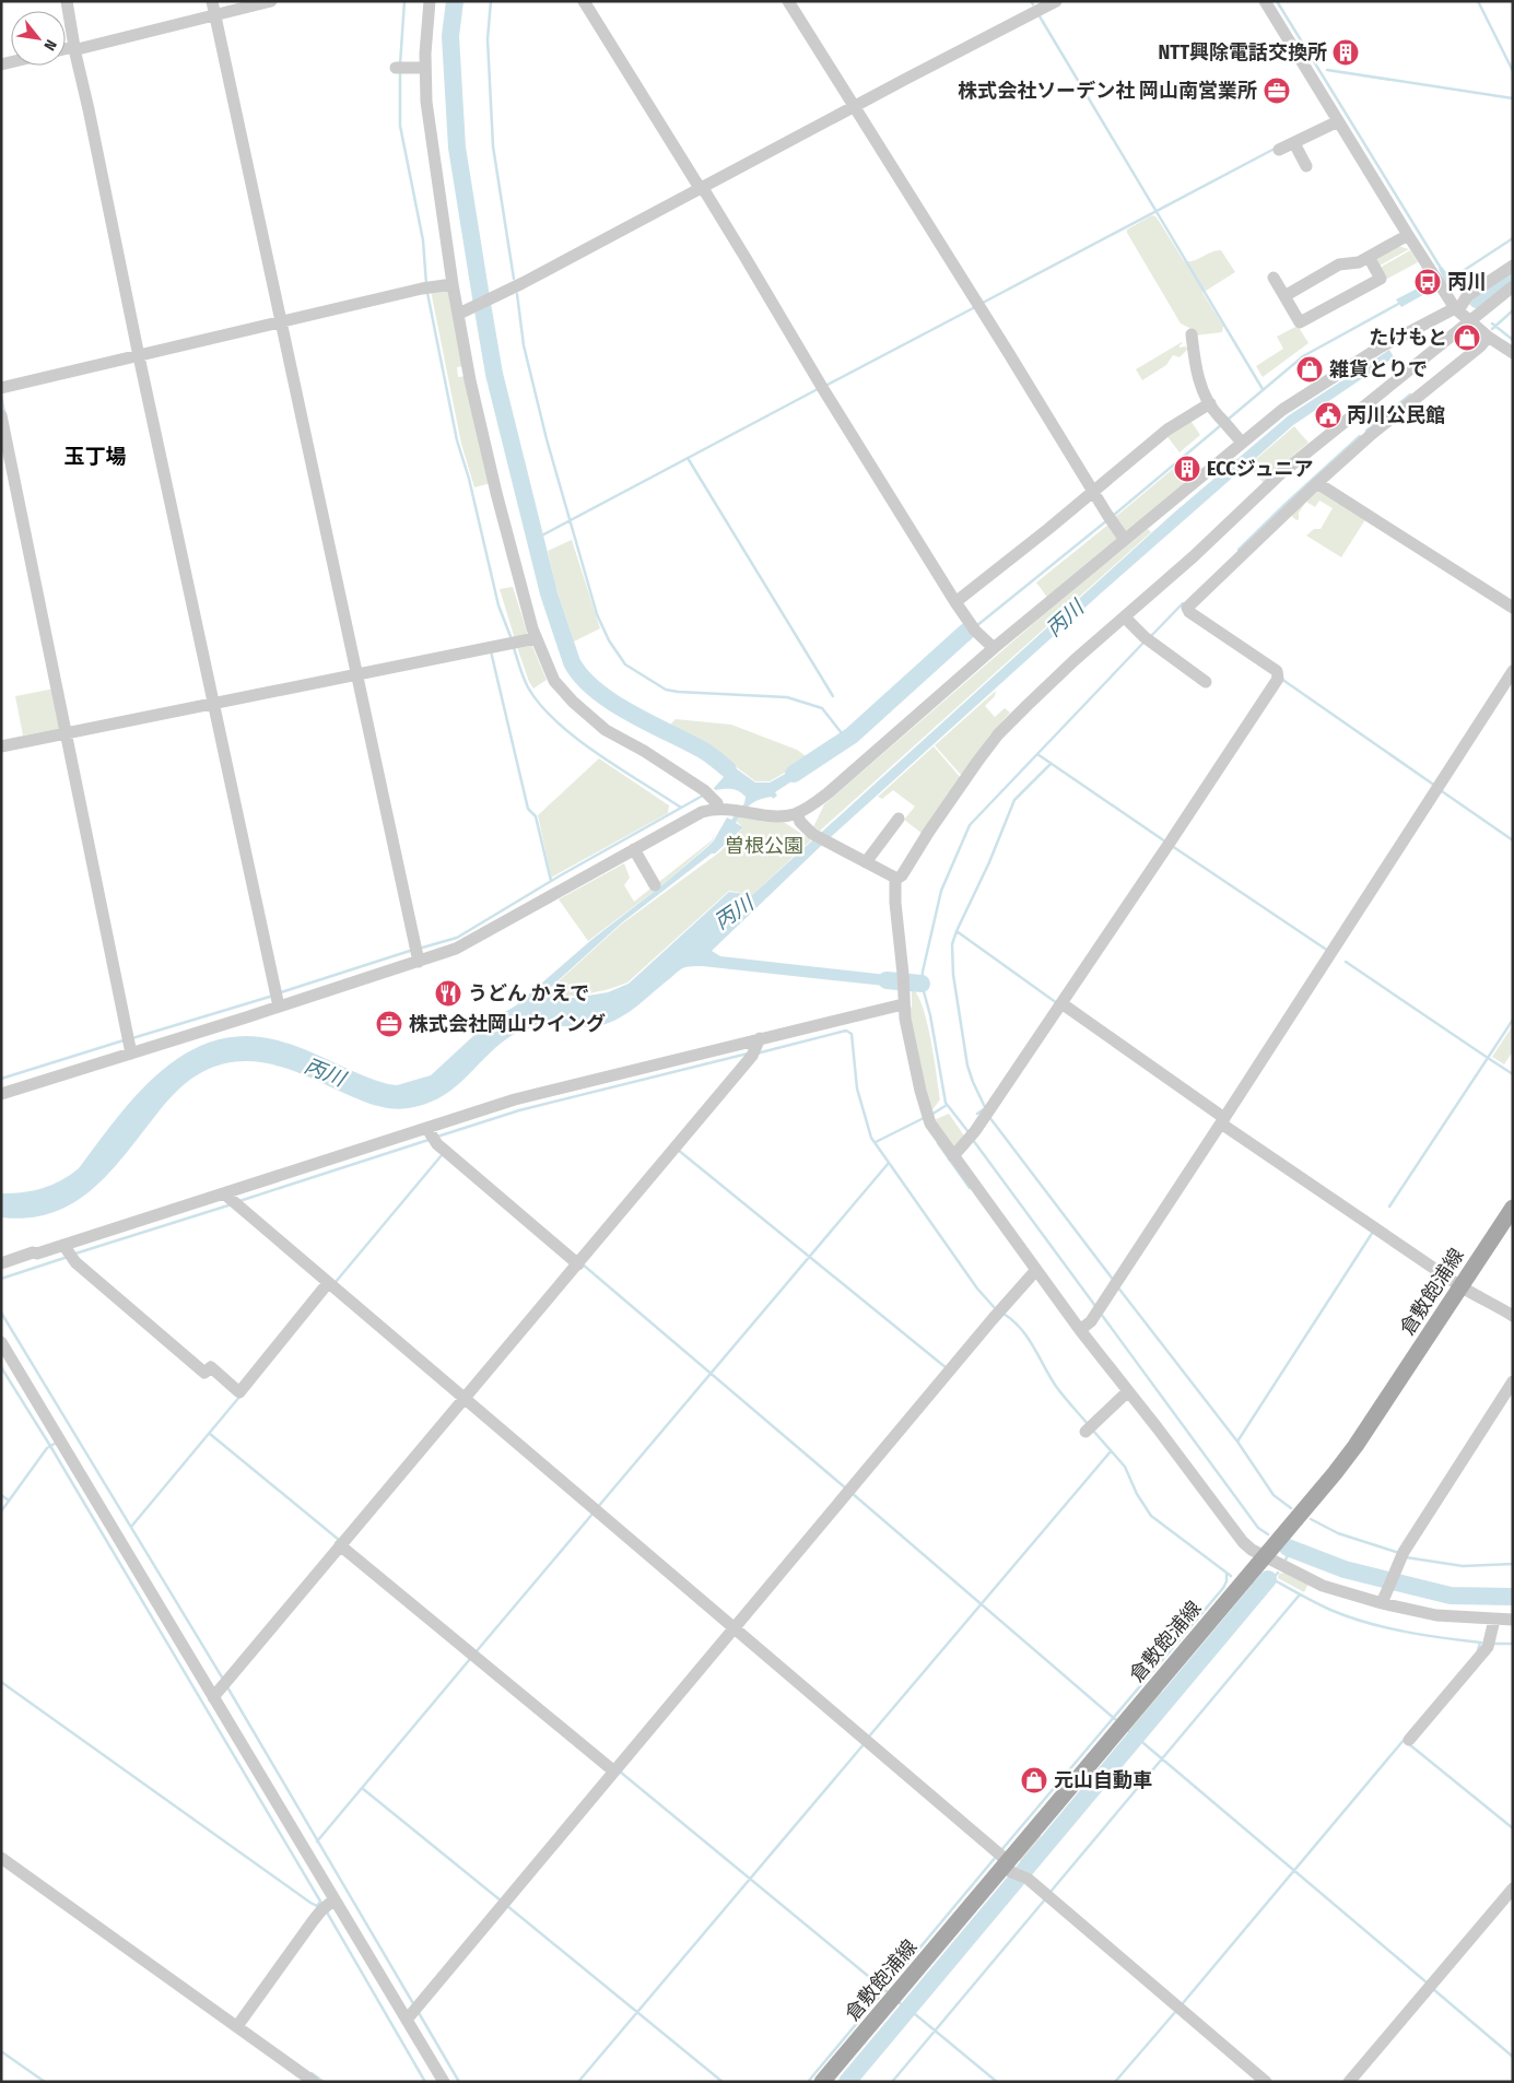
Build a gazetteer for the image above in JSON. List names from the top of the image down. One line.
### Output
{"streets":{"main road":["倉敷飽浦線"]},"districts":["玉丁場"],"water":["丙川"],"parks":["曽根公園"],"places":{"building":["NTT興除電話交換所","ECCジュニア"],"office":["株式会社ソーデン社 岡山南営業所","株式会社岡山ウイング"],"bus stop":["丙川"],"shop":["たけもと","雑貨とりで","元山自動車"],"public building":["丙川公民館"],"restaurant":["うどん かえで"]},"north":"bottom right"}
